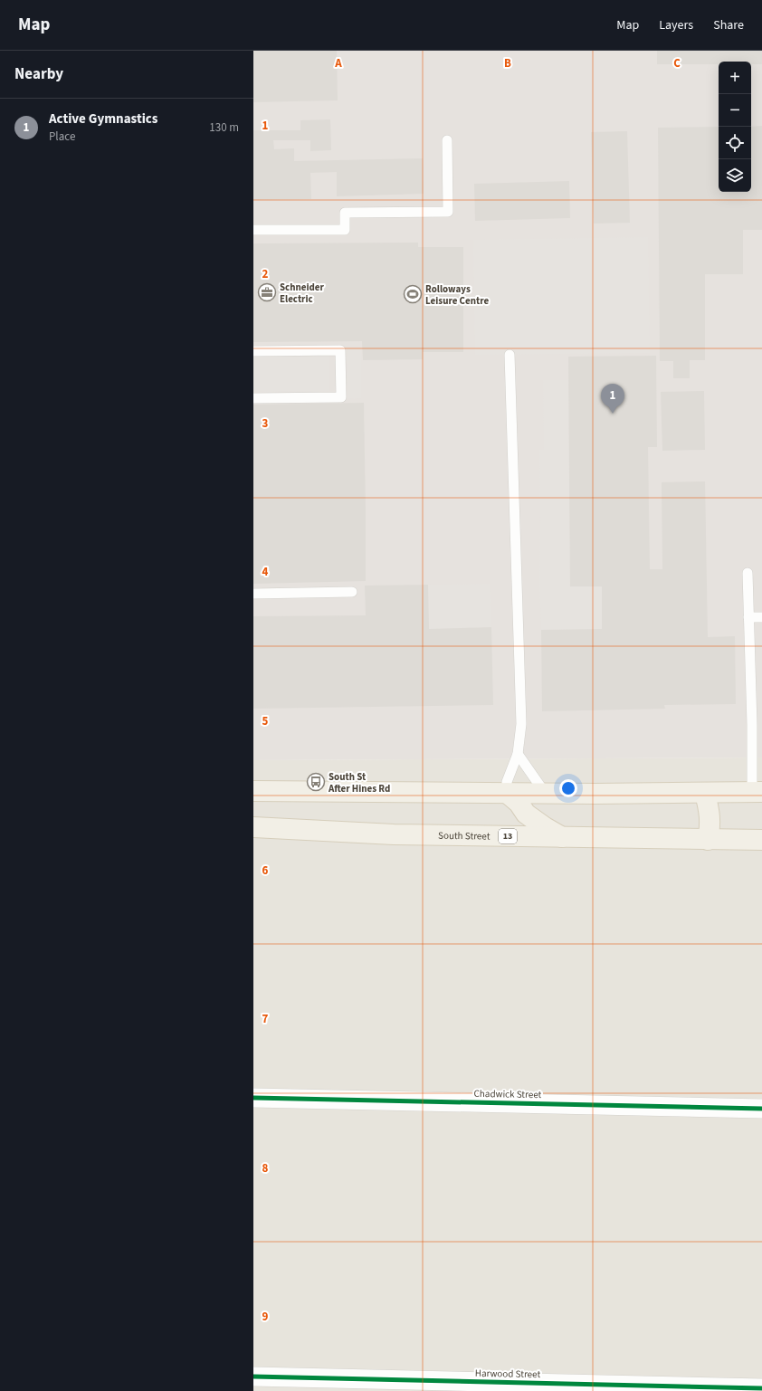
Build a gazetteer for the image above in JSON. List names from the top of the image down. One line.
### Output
{"streets":{"main road":["South Street","13"],"street":["Chadwick Street","Harwood Street"]},"places":{"office":["Schneider Electric"],"sports":["Rolloways Leisure Centre"],"bus stop":["South St After Hines Rd"]},"page":{"header":"Map","nav":["Map","Layers","Share"],"heading":"Nearby","map_buttons":["+","−"],"list":[{"mark":"1","name":"Active Gymnastics","note":"Place","value":"130 m"}],"pins":"1"},"grid":{"columns":["A","B","C"],"rows":["1","2","3","4","5","6","7","8","9"]}}
